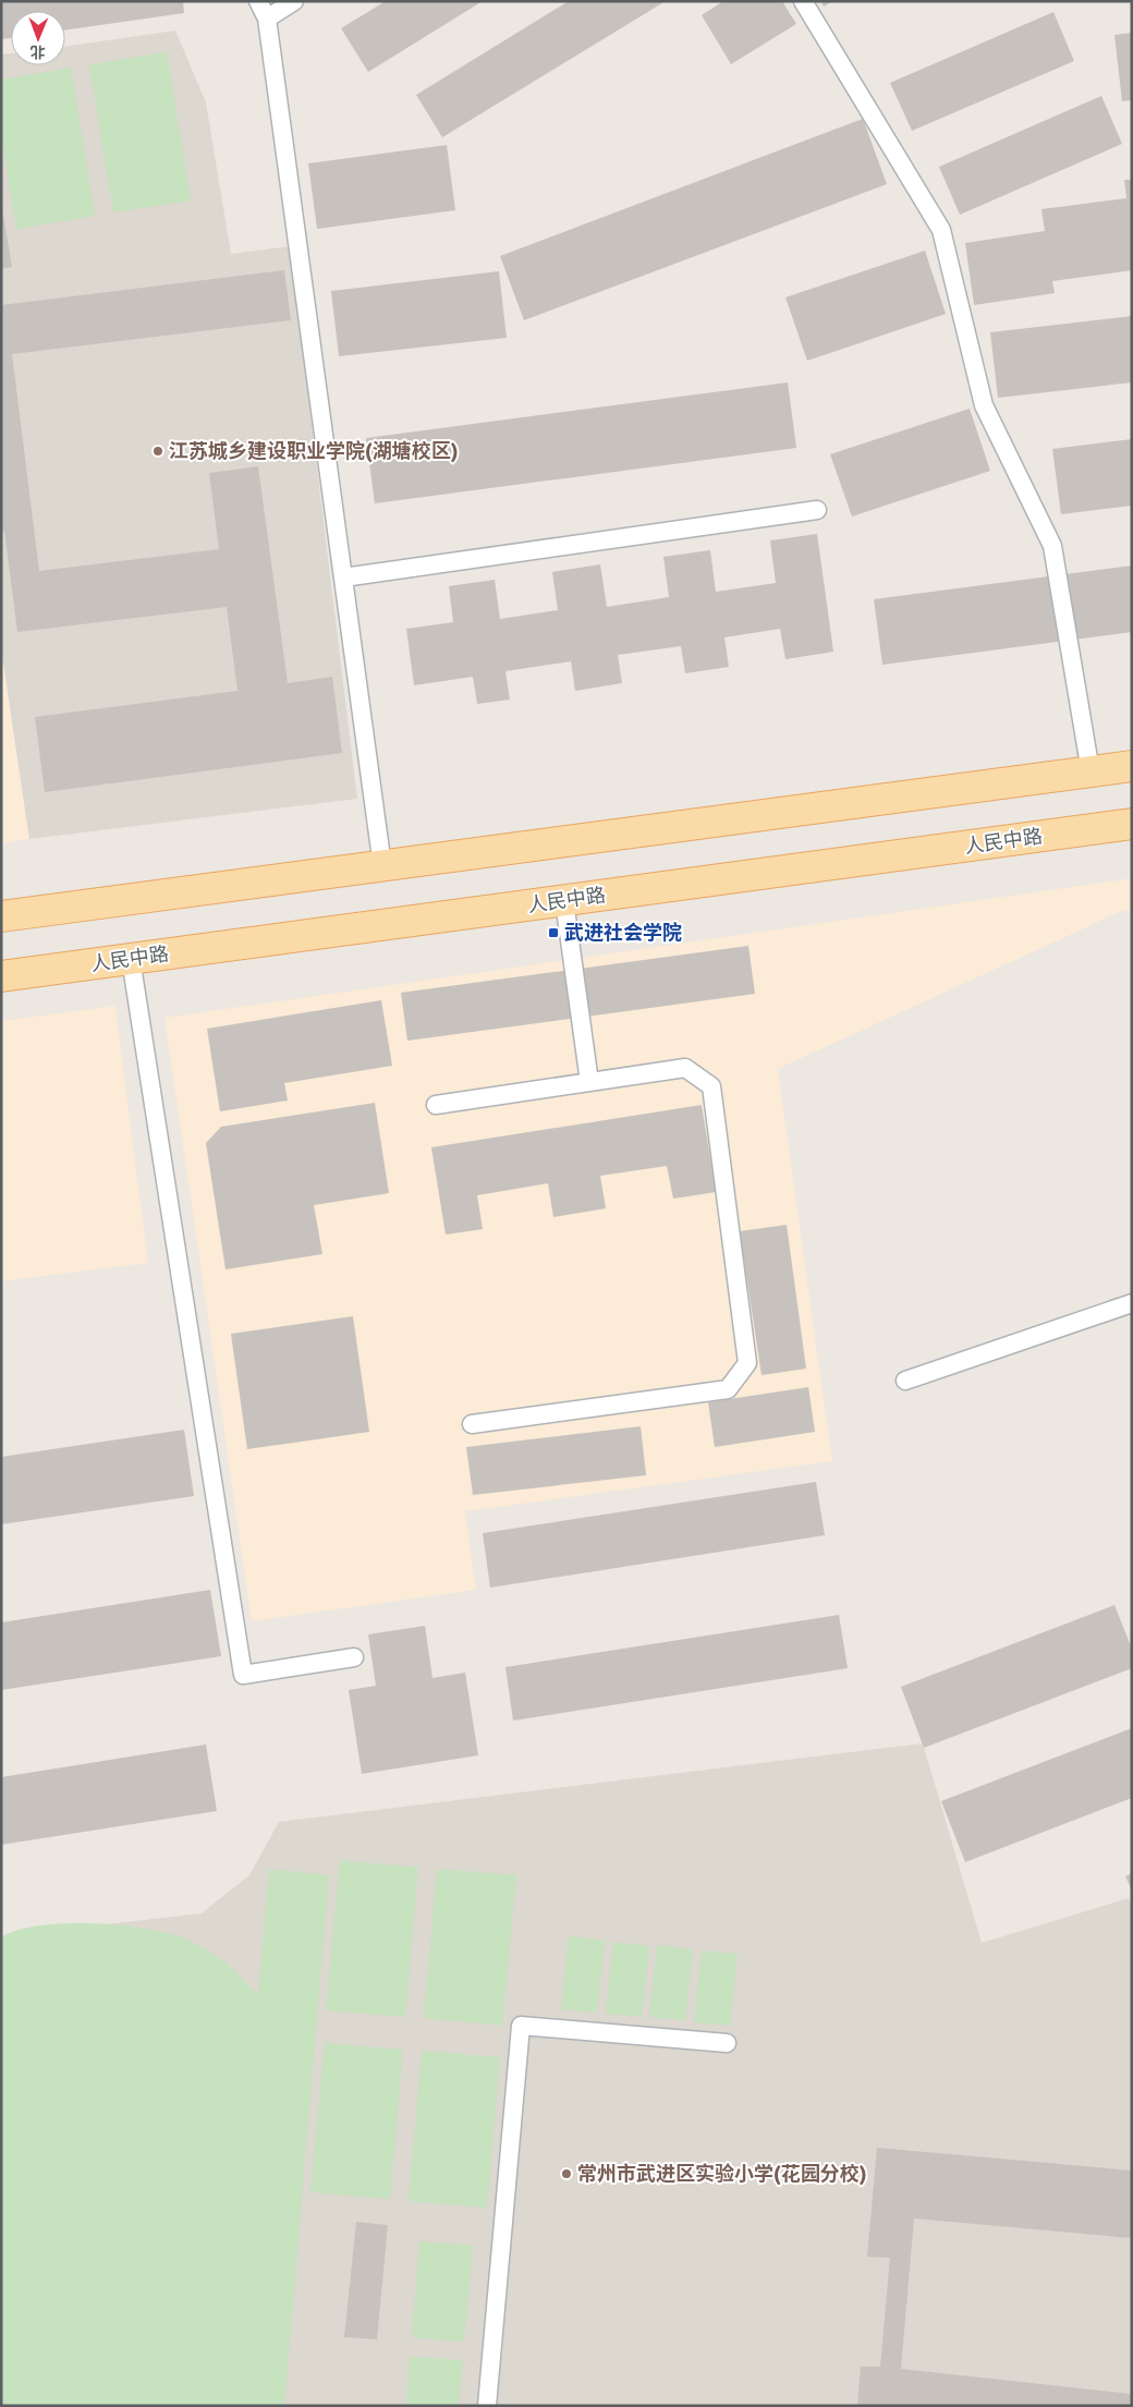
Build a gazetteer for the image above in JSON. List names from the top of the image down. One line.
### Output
{"streets":{"main road":["人民中路"]},"places":{"other":["江苏城乡建设职业学院(湖塘校区)","常州市武进区实验小学(花园分校)"],"transit":["武进社会学院"]},"north":"bottom"}
